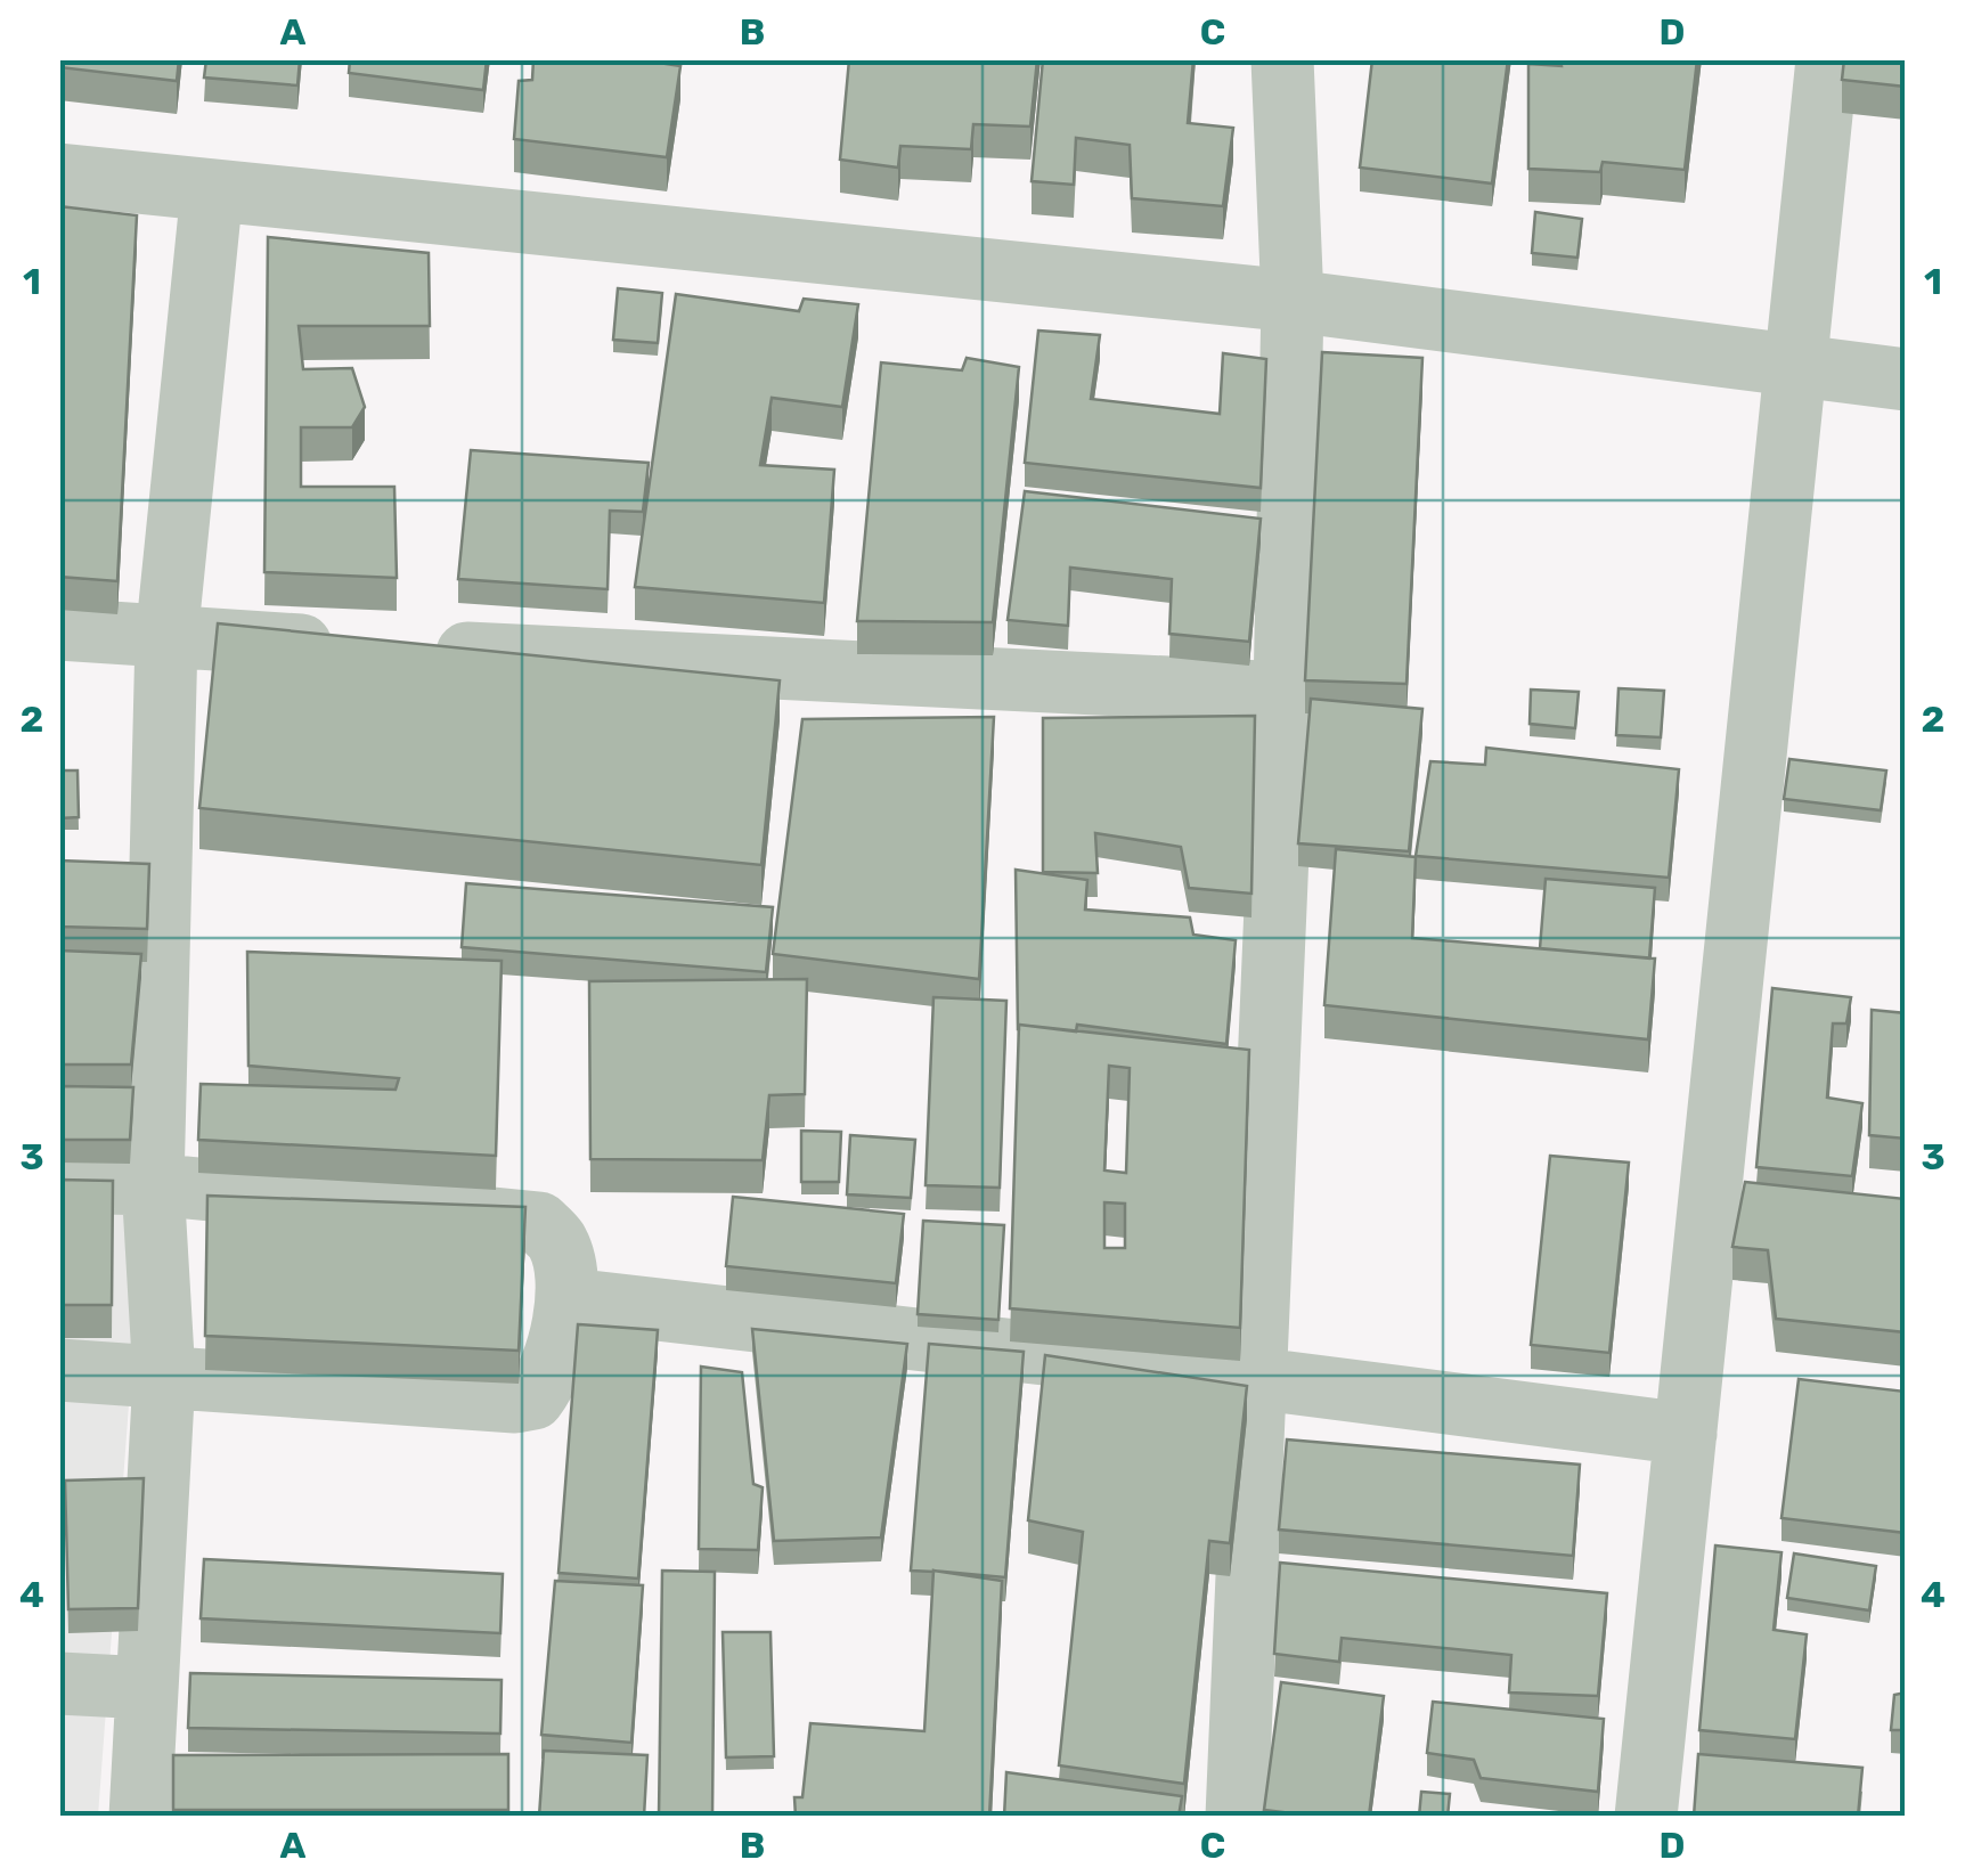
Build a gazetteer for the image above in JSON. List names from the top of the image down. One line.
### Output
{"grid":{"columns":["A","B","C","D"],"rows":["1","2","3","4"]}}
